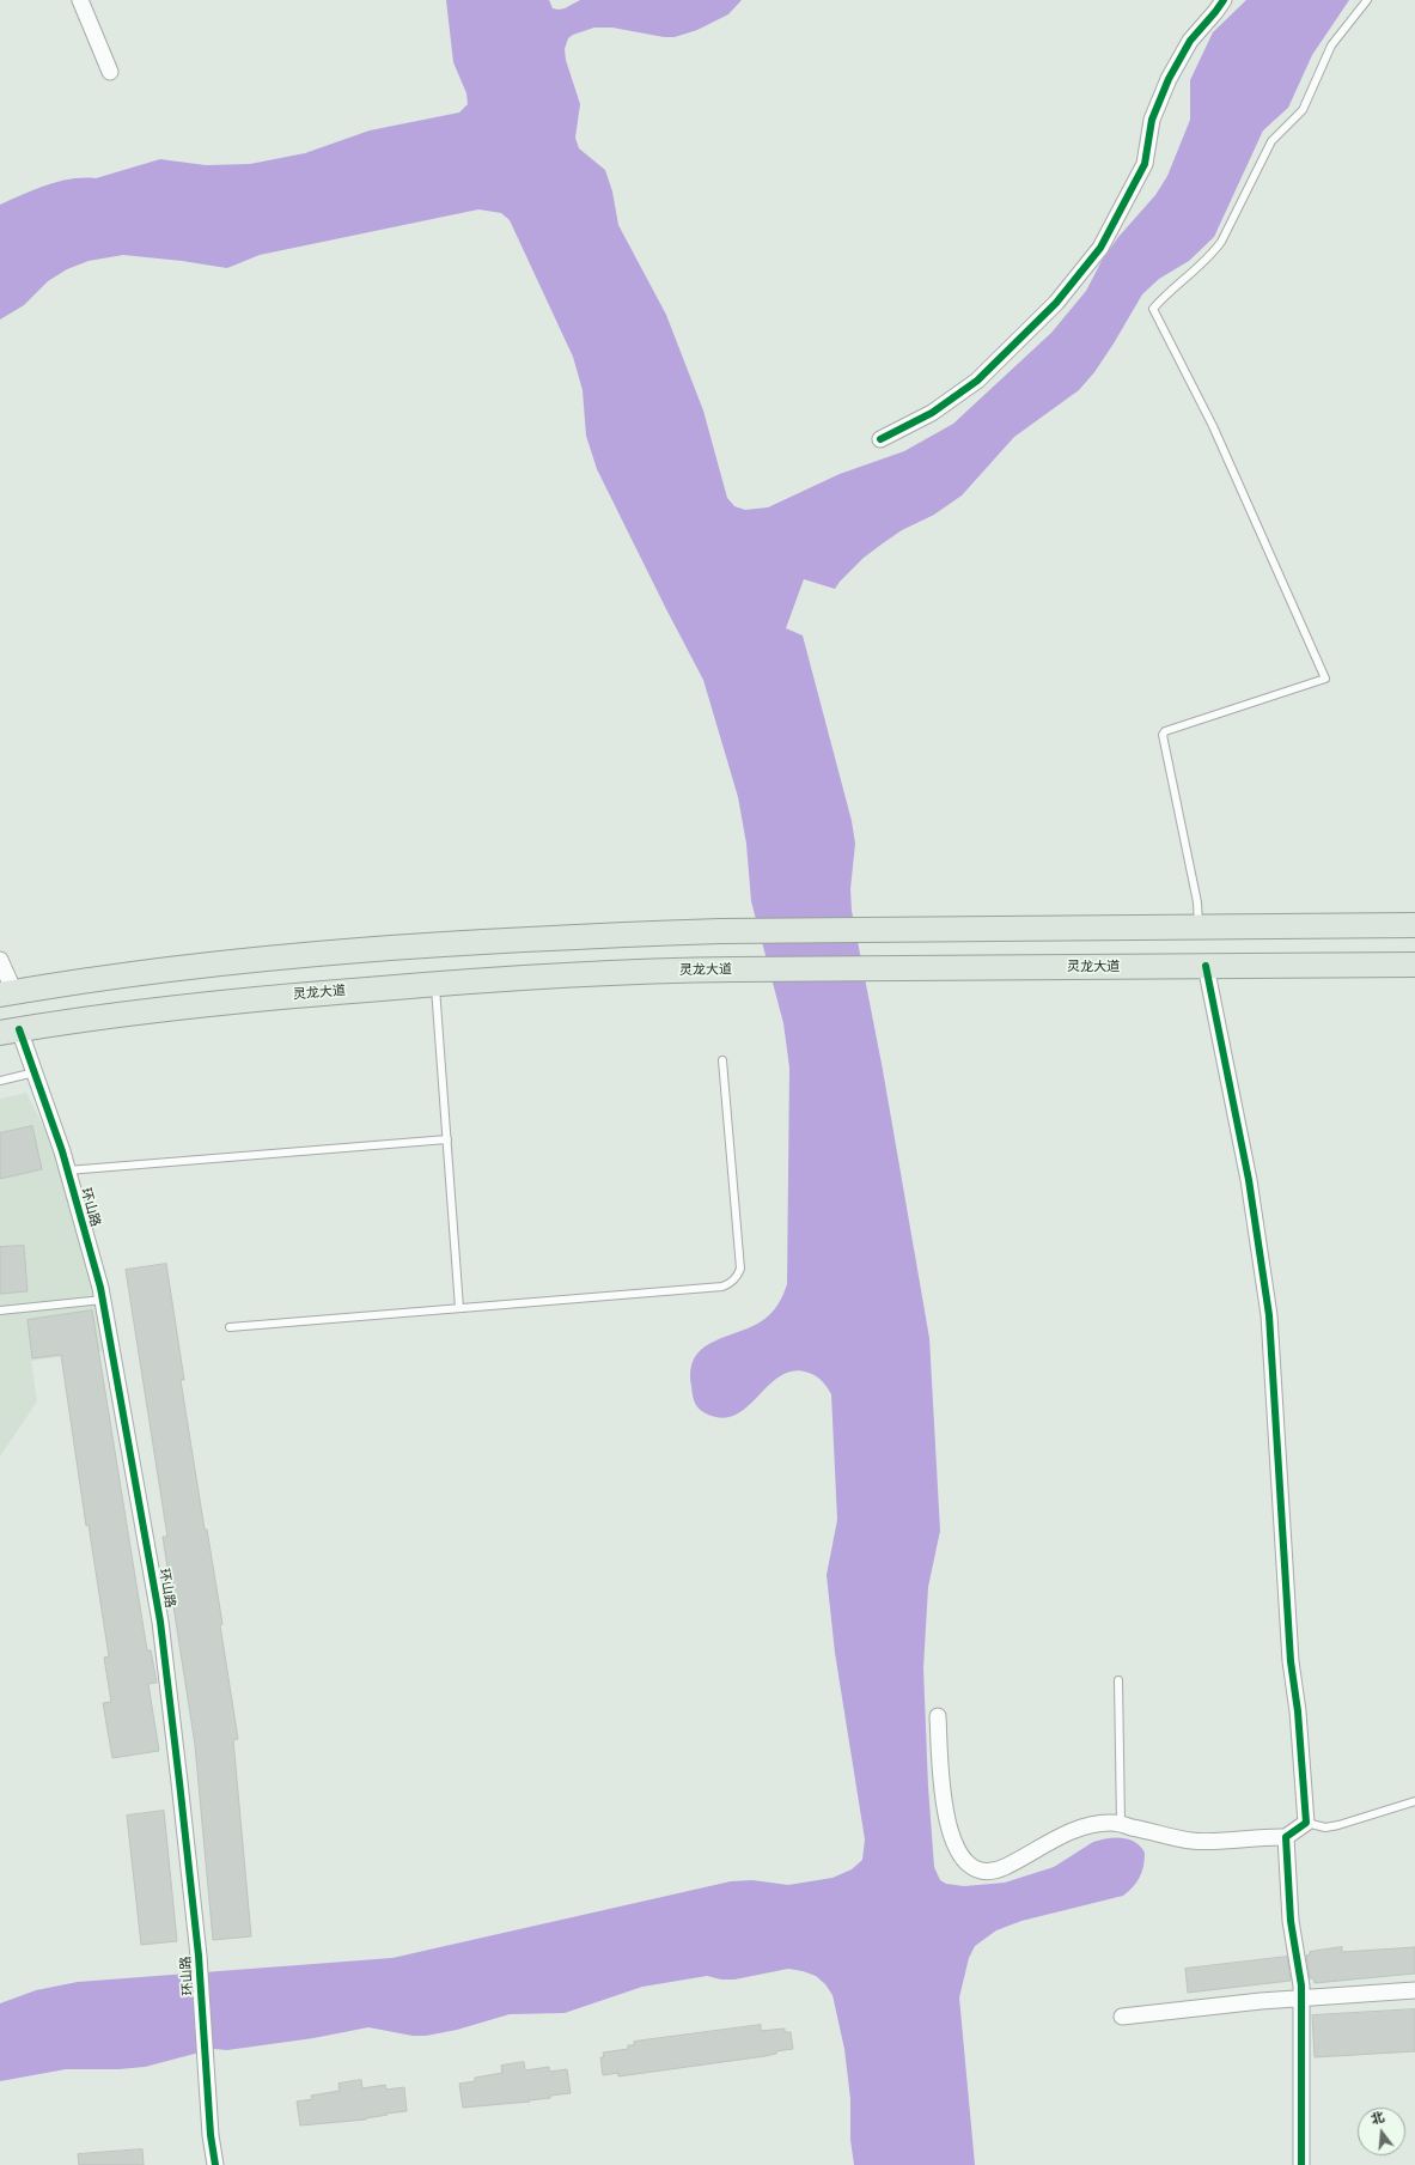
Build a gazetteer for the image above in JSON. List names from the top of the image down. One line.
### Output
{"streets":{"main road":["灵龙大道"],"street":["环山路"]},"crossings":[["灵龙大道","环山路"]],"north":"top"}
